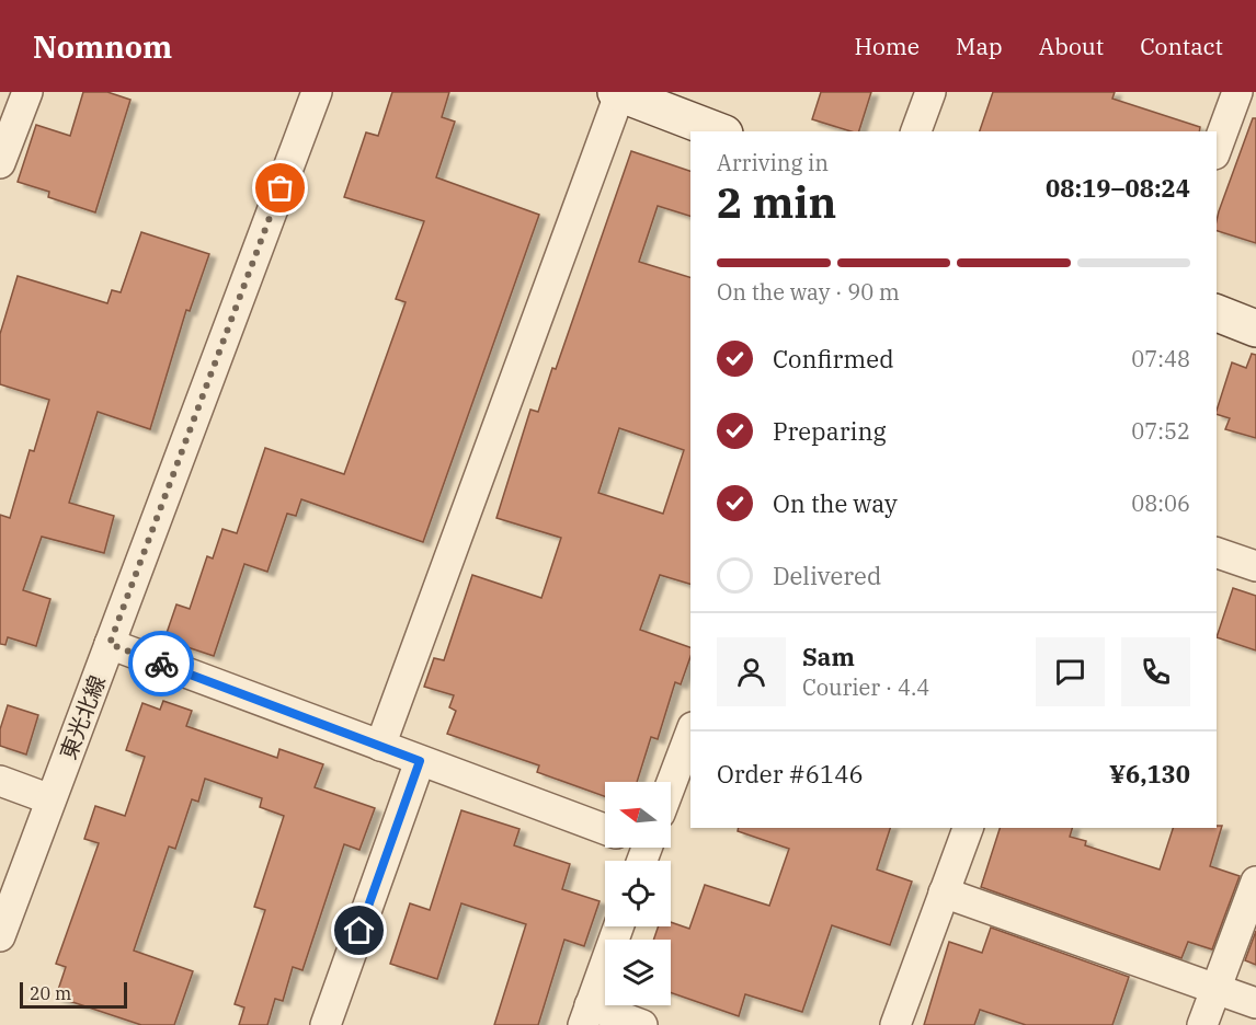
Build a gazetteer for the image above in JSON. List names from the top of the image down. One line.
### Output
{"streets":{"street":["東光北線"]},"scale_bar":"20 m","north":"left","page":{"header":"Nomnom","nav":["Home","Map","About","Contact"],"heading":["2 min","Arriving in","08:19–08:24"],"panel":["Sam","Courier · 4.4","Order #6146","¥6,130"],"bar":"On the way · 90 m","list":[["Confirmed","07:48"],["Preparing","07:52"],["On the way","08:06"],"Delivered"],"scale":"20 m"}}
